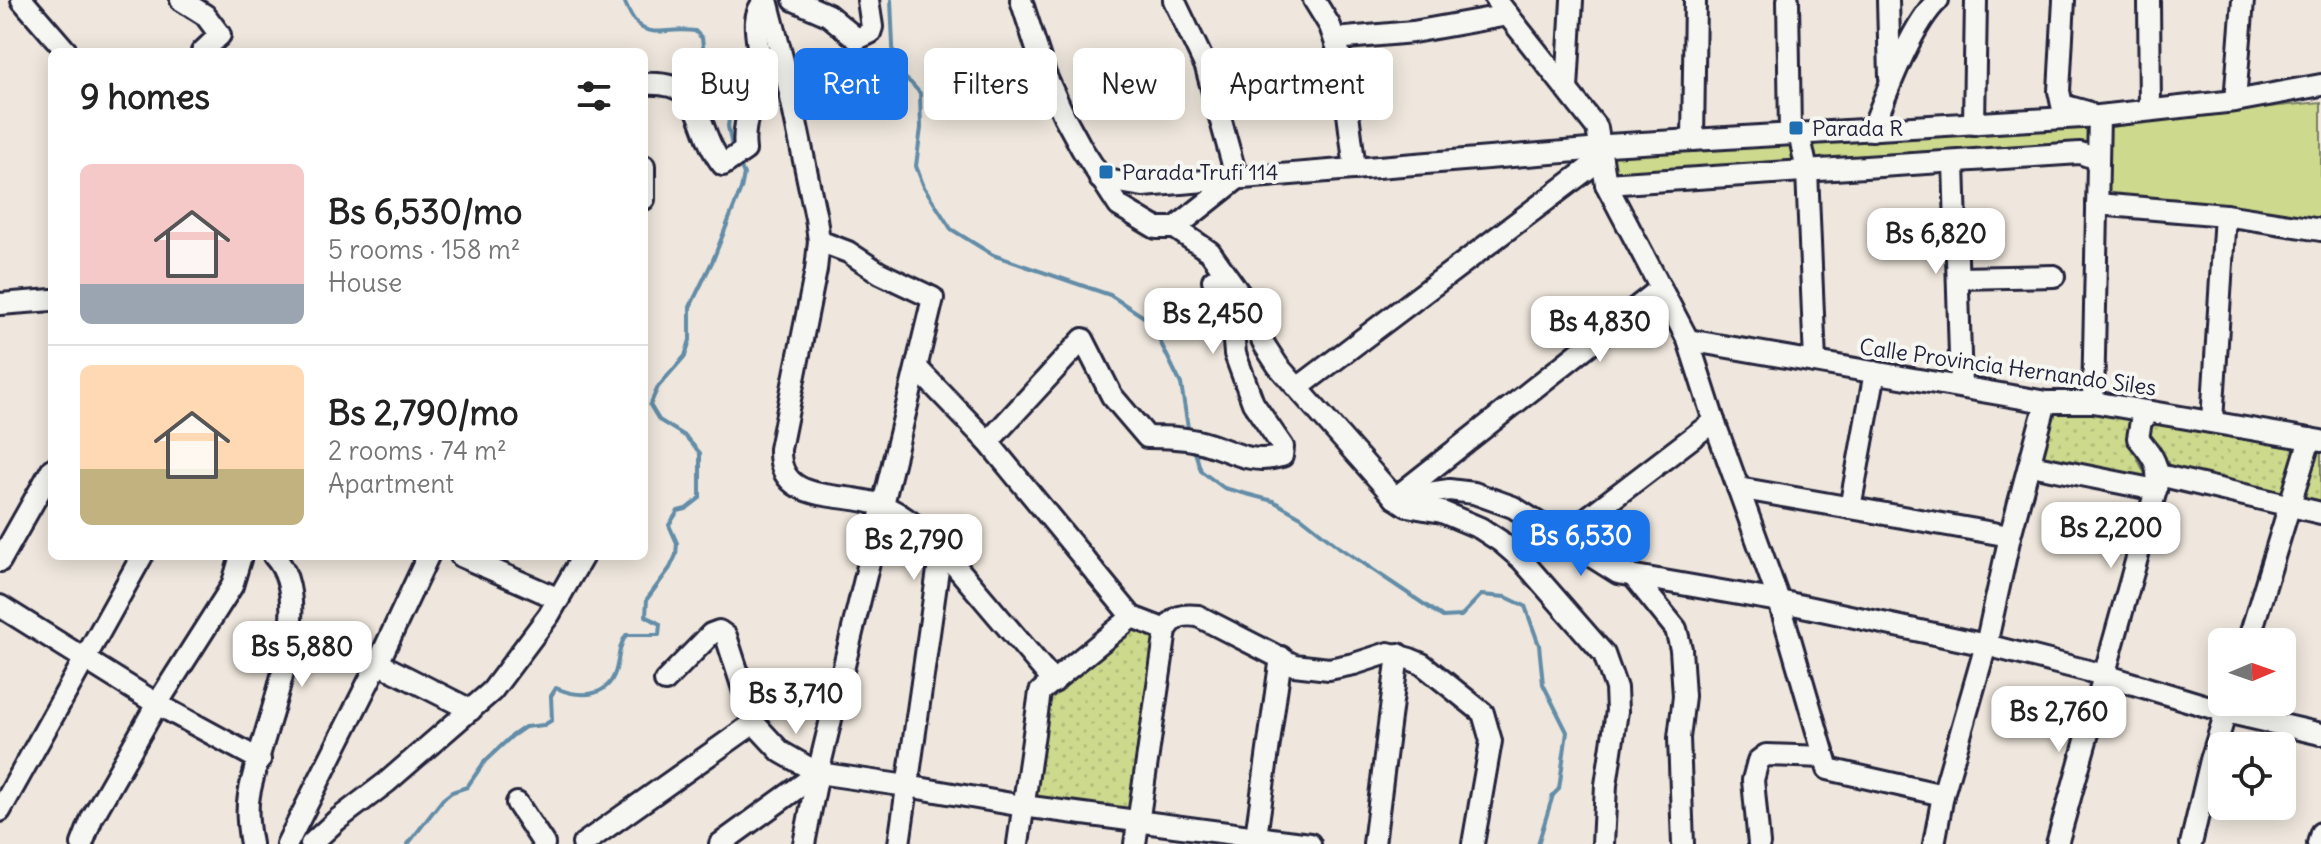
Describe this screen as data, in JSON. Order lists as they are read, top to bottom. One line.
{"streets":{"street":["Calle Provincia Hernando Siles"]},"places":{"transit":["Parada R","Parada Trufi 114"]},"north":"right","page":{"chip":["Buy","Rent","Filters","New","Apartment"],"heading":"9 homes","list":[{"name":"Bs 6,530/mo","note":"5 rooms · 158 m² · House"},{"name":"Bs 2,790/mo","note":"2 rooms · 74 m² · Apartment"}],"price":["Bs 6,820","Bs 2,450","Bs 4,830","Bs 2,200","Bs 6,530","Bs 2,790","Bs 5,880","Bs 3,710","Bs 2,760"]}}
